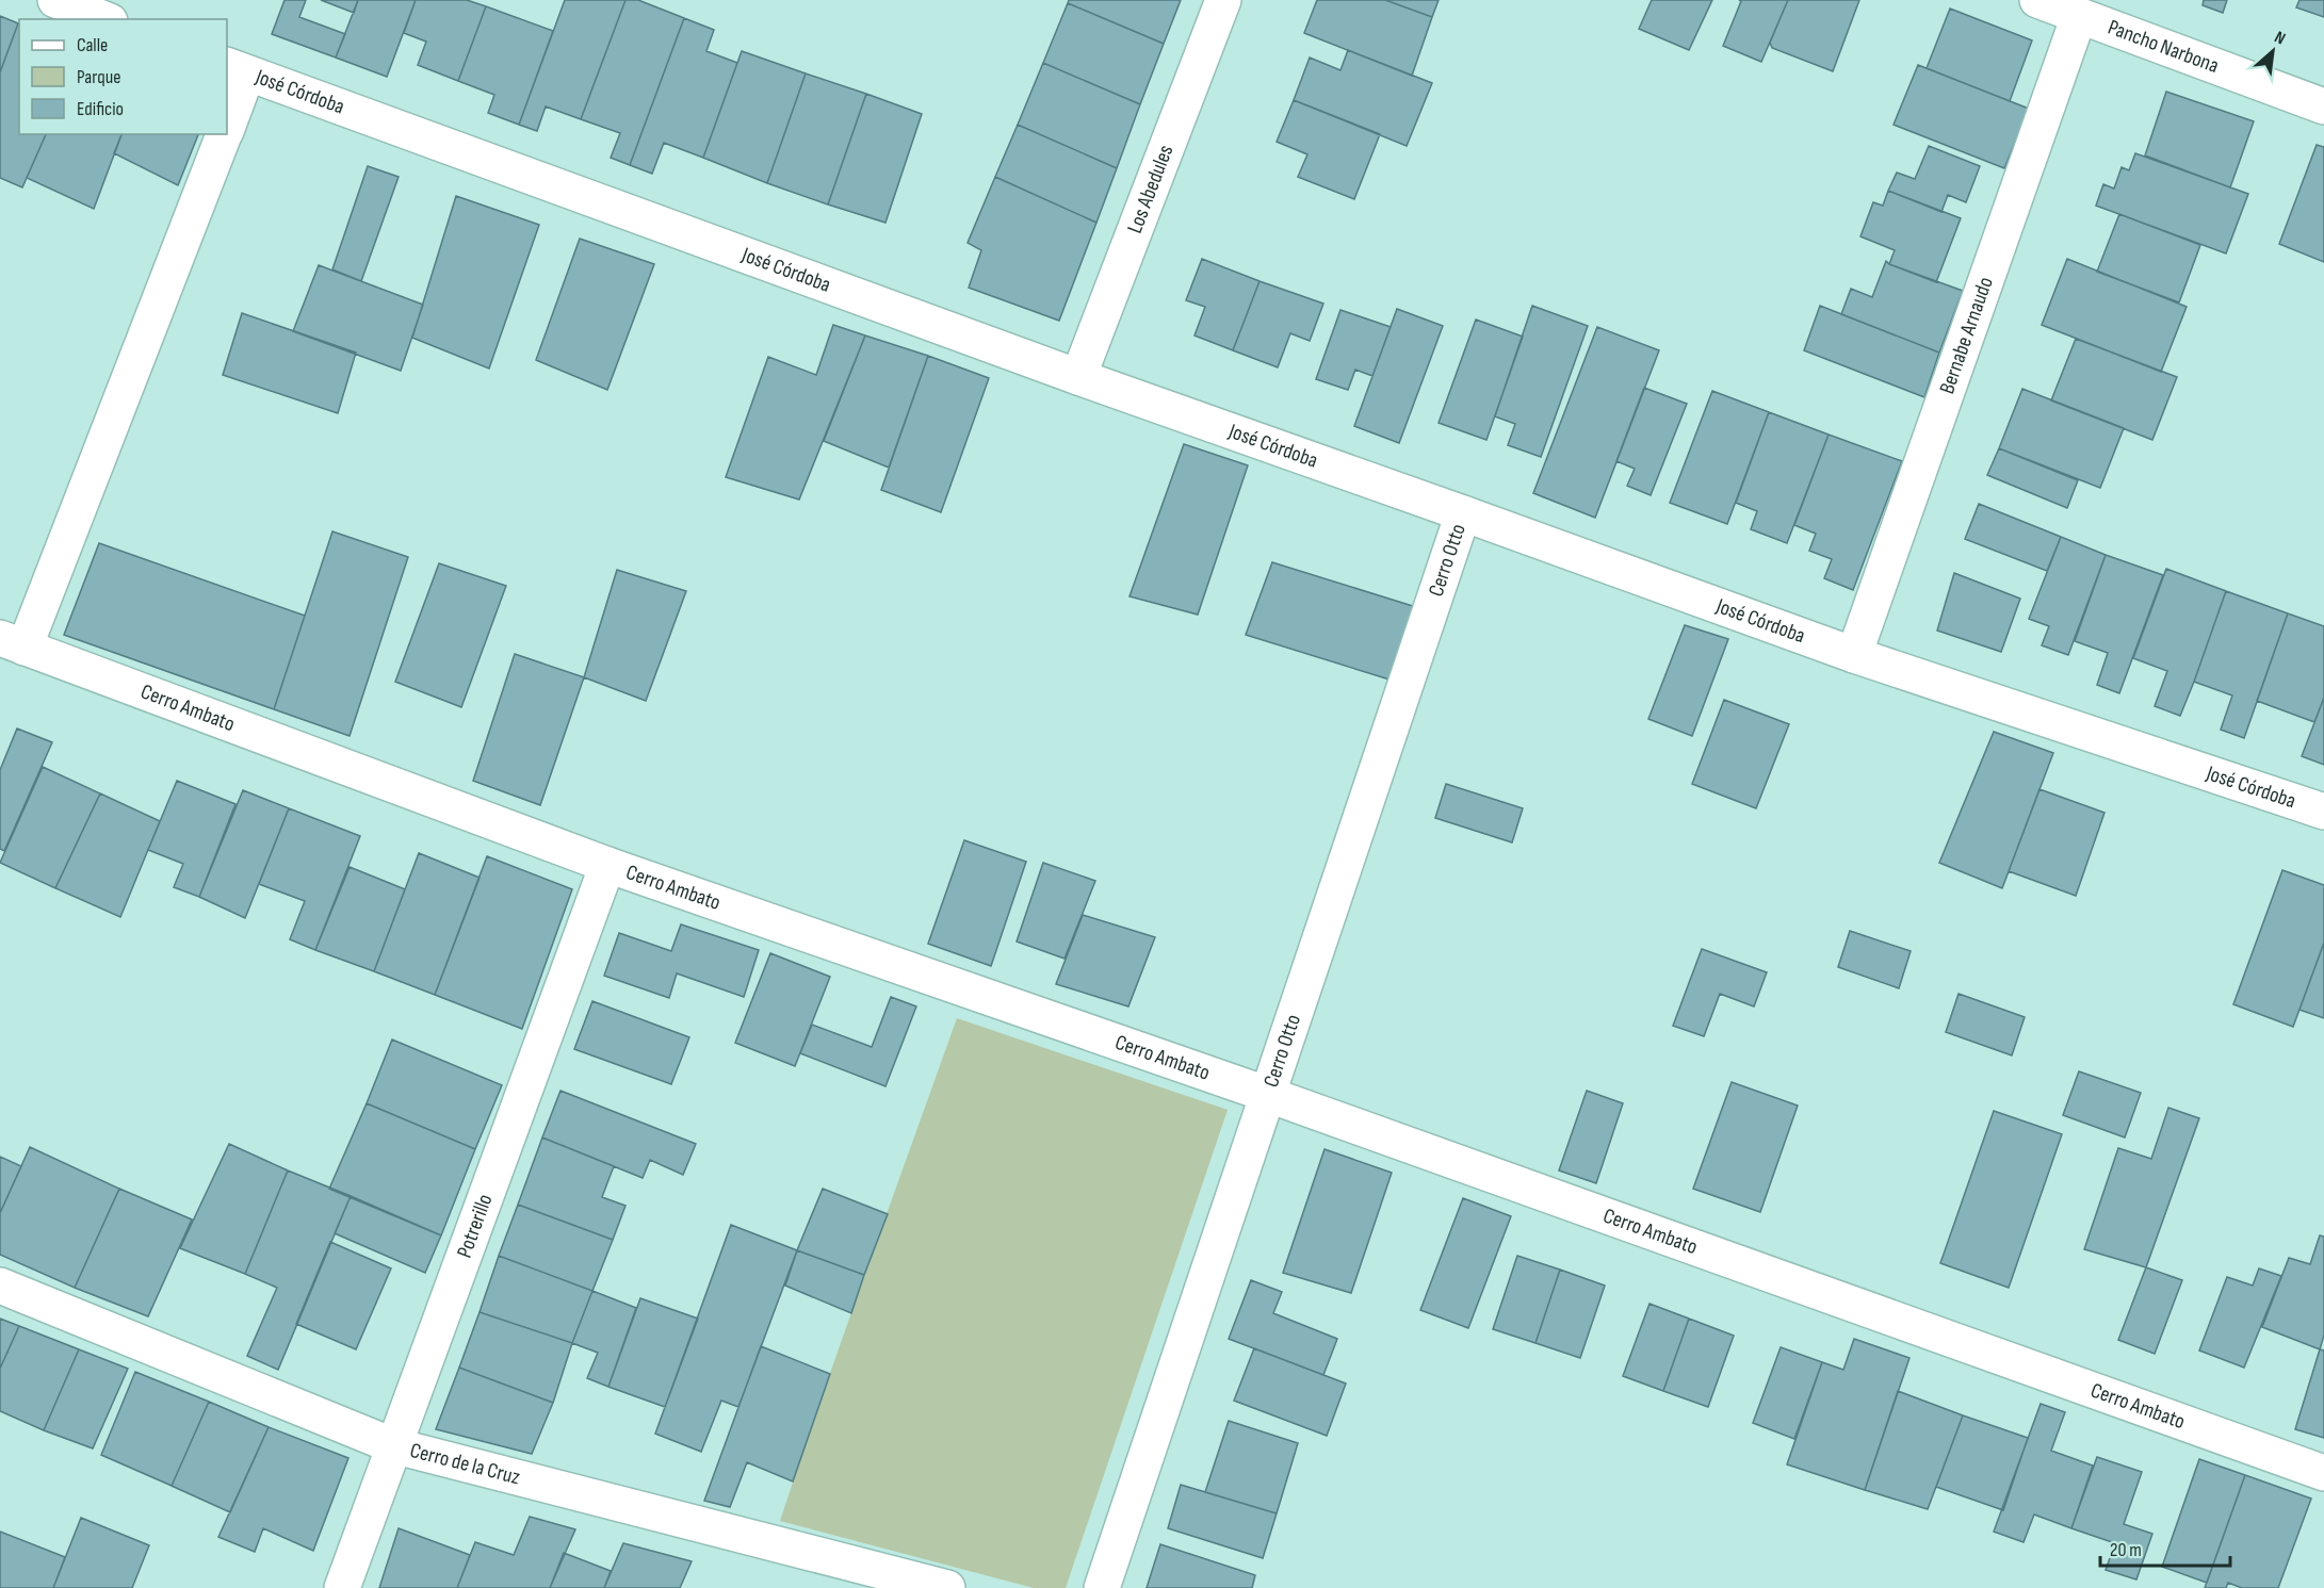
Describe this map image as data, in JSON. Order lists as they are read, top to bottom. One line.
{"streets":{"street":["Pancho Narbona","José Córdoba","Los Abedules","Bernabe Arnaudo","Cerro Otto","Cerro Ambato","Potrerillo","Cerro de la Cruz"]},"crossings":[["Pancho Narbona","Bernabe Arnaudo"],["José Córdoba","Los Abedules"],["José Córdoba","Bernabe Arnaudo"],["José Córdoba","Cerro Otto"],["Cerro Otto","Cerro Ambato"],["Cerro Ambato","Potrerillo"],["Potrerillo","Cerro de la Cruz"]],"legend":["Calle","Parque","Edificio"],"scale_bar":"20 m","north":"top right"}
